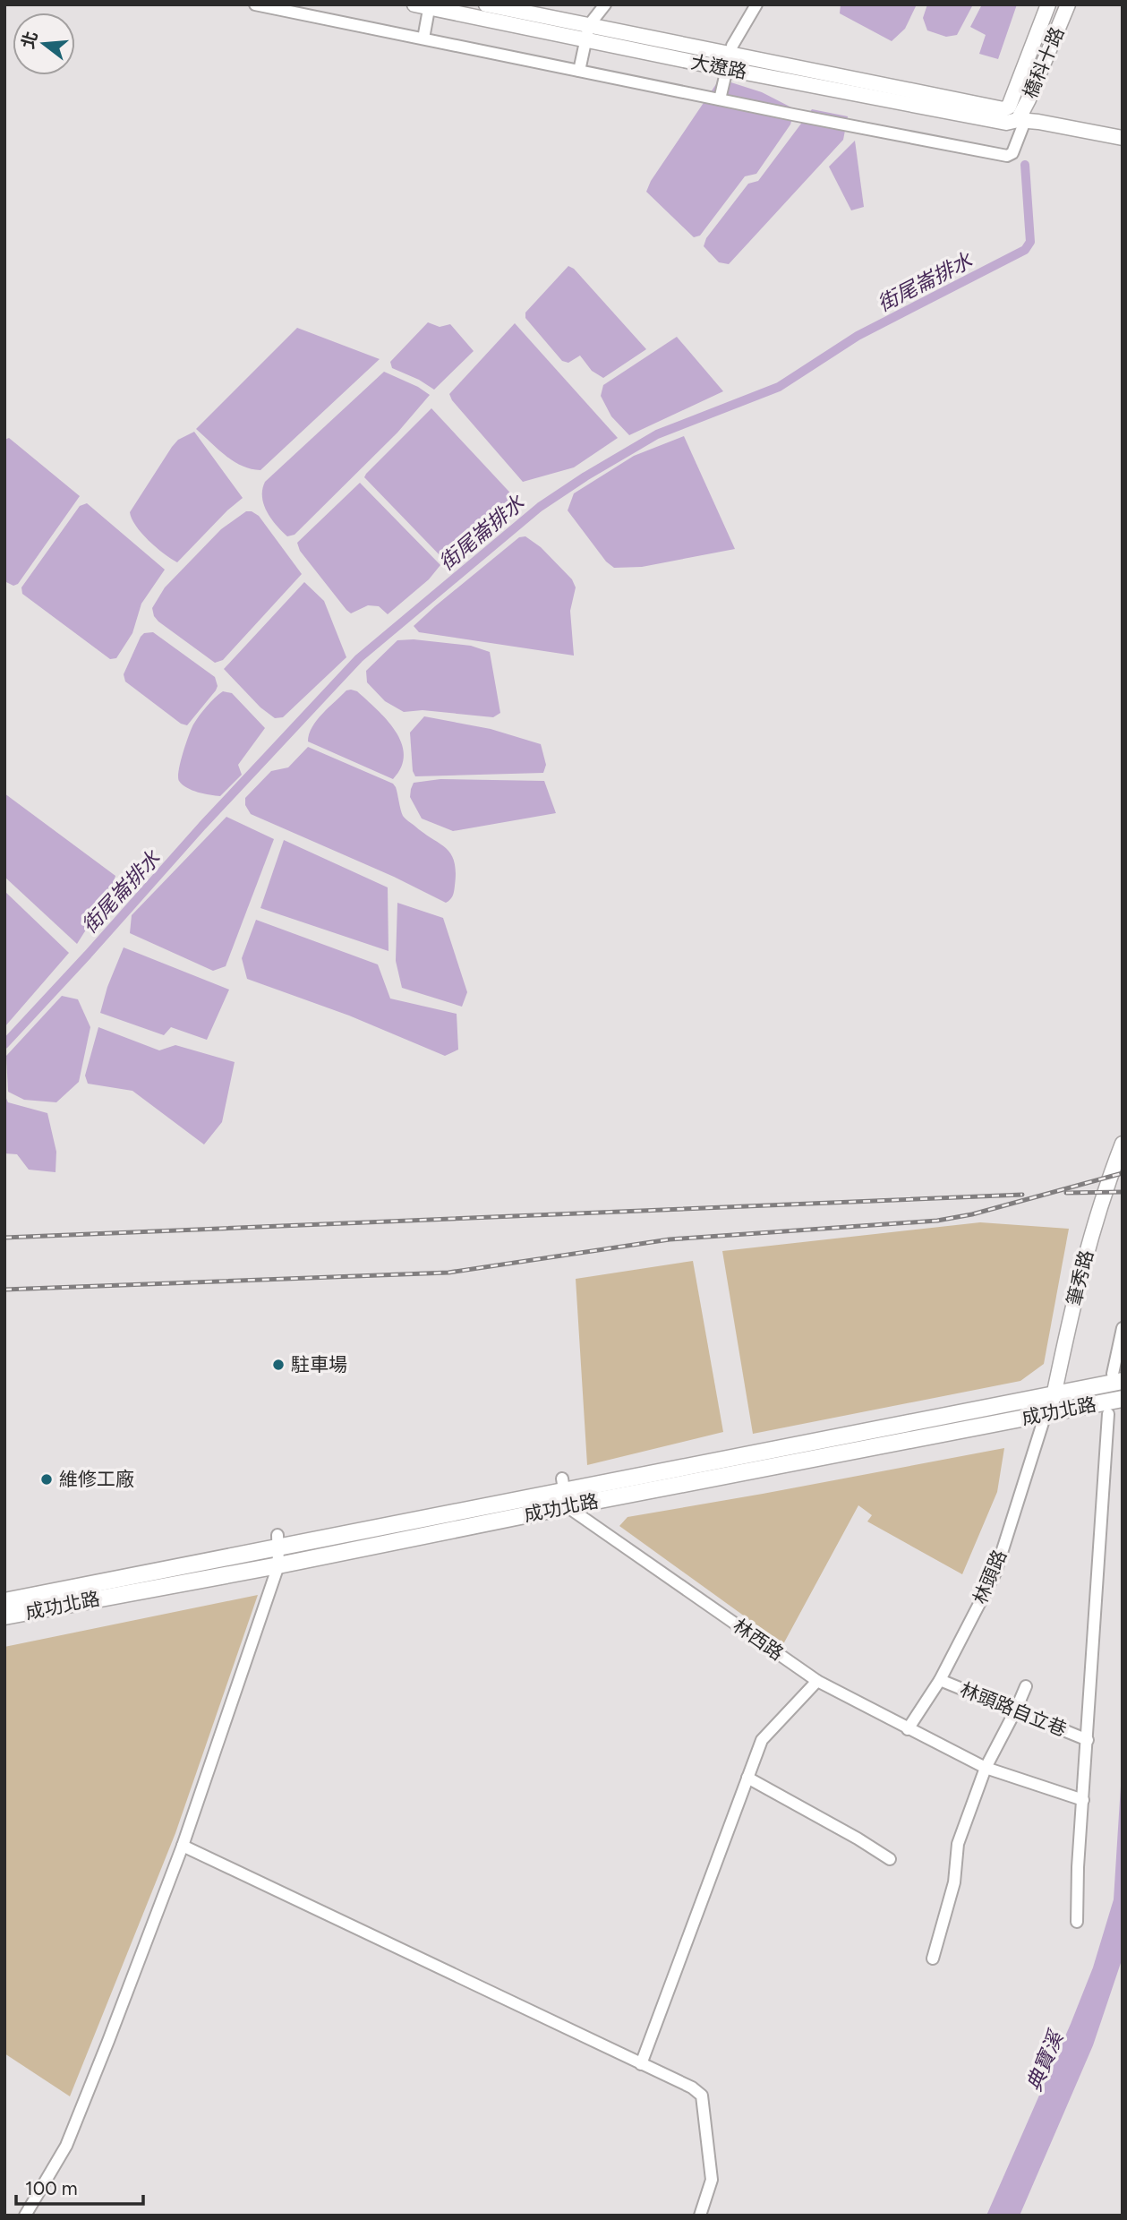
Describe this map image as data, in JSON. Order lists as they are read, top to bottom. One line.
{"streets":{"main road":["成功北路"],"street":["橋科十路","大遼路","筆秀路","林頭路","林西路","林頭路自立巷"]},"crossings":[["橋科十路","大遼路"],["筆秀路","成功北路"],["筆秀路","林頭路"],["成功北路","林頭路"],["成功北路","林西路"],["林頭路","林西路"],["林頭路","林頭路自立巷"]],"water":["街尾崙排水","典寶溪"],"places":["駐車場","維修工廠"],"scale_bar":"100 m","north":"left"}
